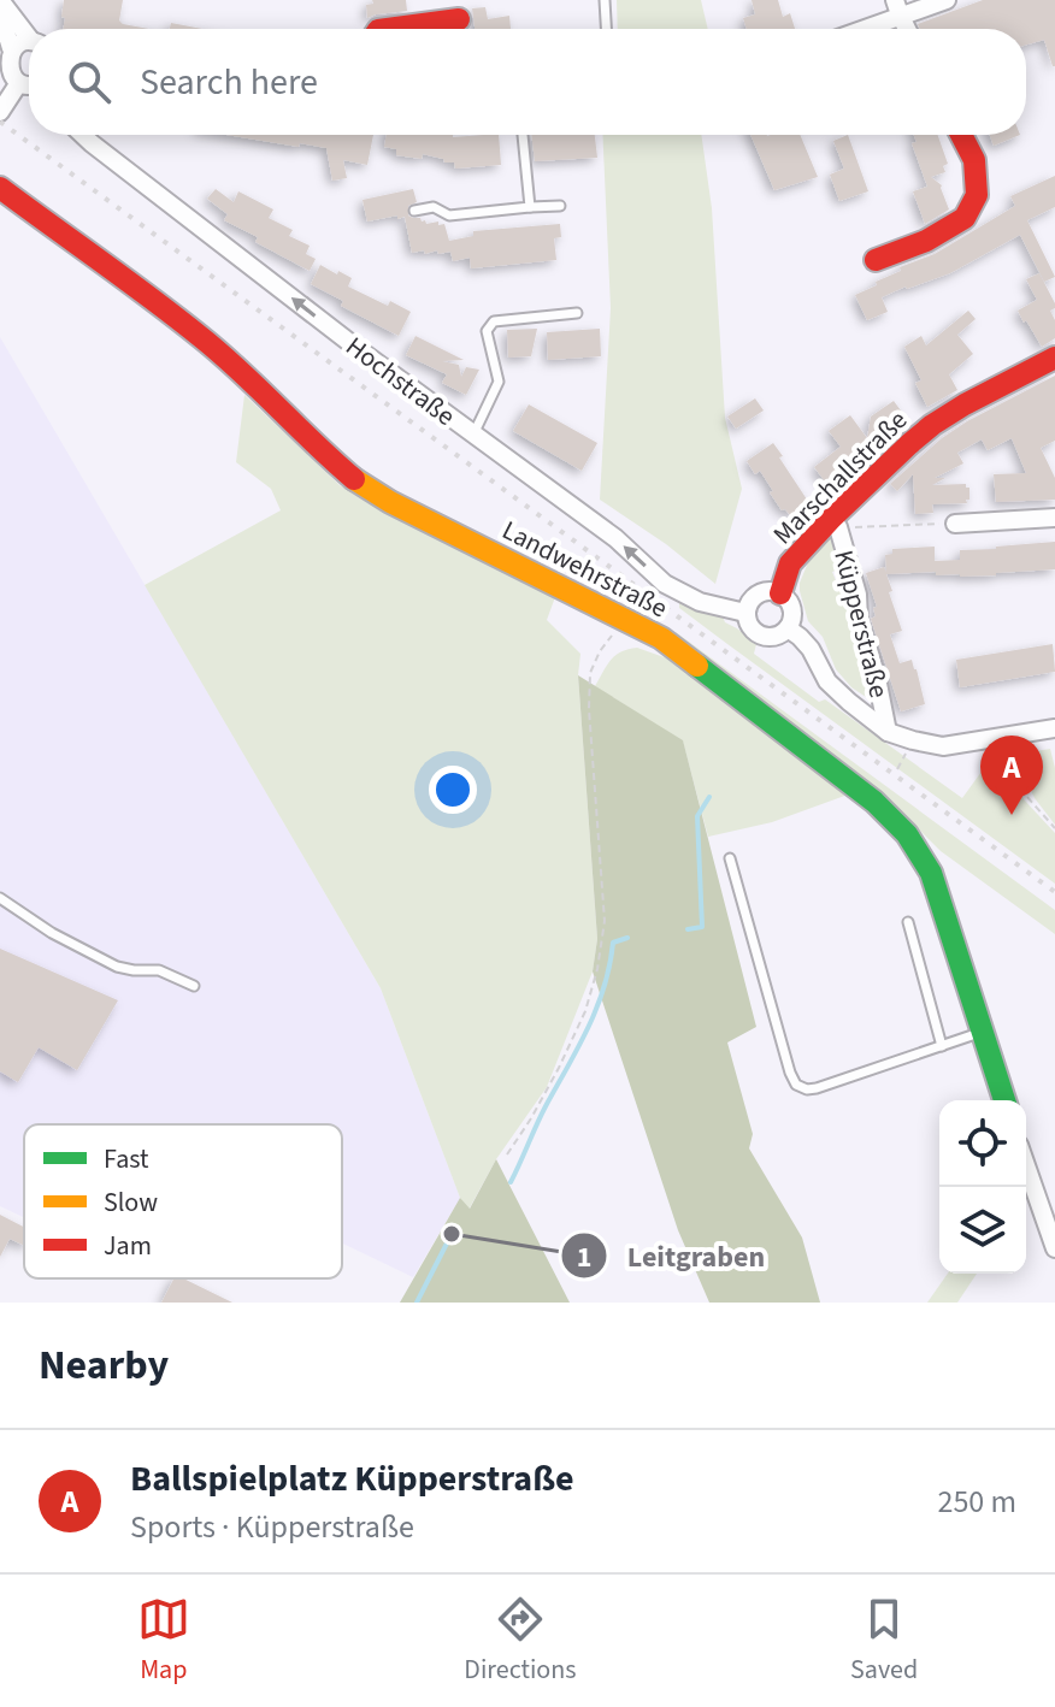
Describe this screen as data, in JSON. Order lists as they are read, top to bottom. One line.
{"streets":{"street":["Hochstraße","Marschallstraße","Landwehrstraße","Küpperstraße"]},"crossings":[["Hochstraße","Marschallstraße"],["Hochstraße","Küpperstraße"],["Marschallstraße","Küpperstraße"]],"one_way":["Hochstraße"],"places":["Leitgraben"],"legend":["Fast","Slow","Jam"],"page":{"search":"Search here","pins":"A","heading":"Nearby","list":[{"mark":"A","name":"Ballspielplatz Küpperstraße","note":"Sports · Küpperstraße","value":"250 m"}],"nav":["Map","Directions","Saved"]}}
